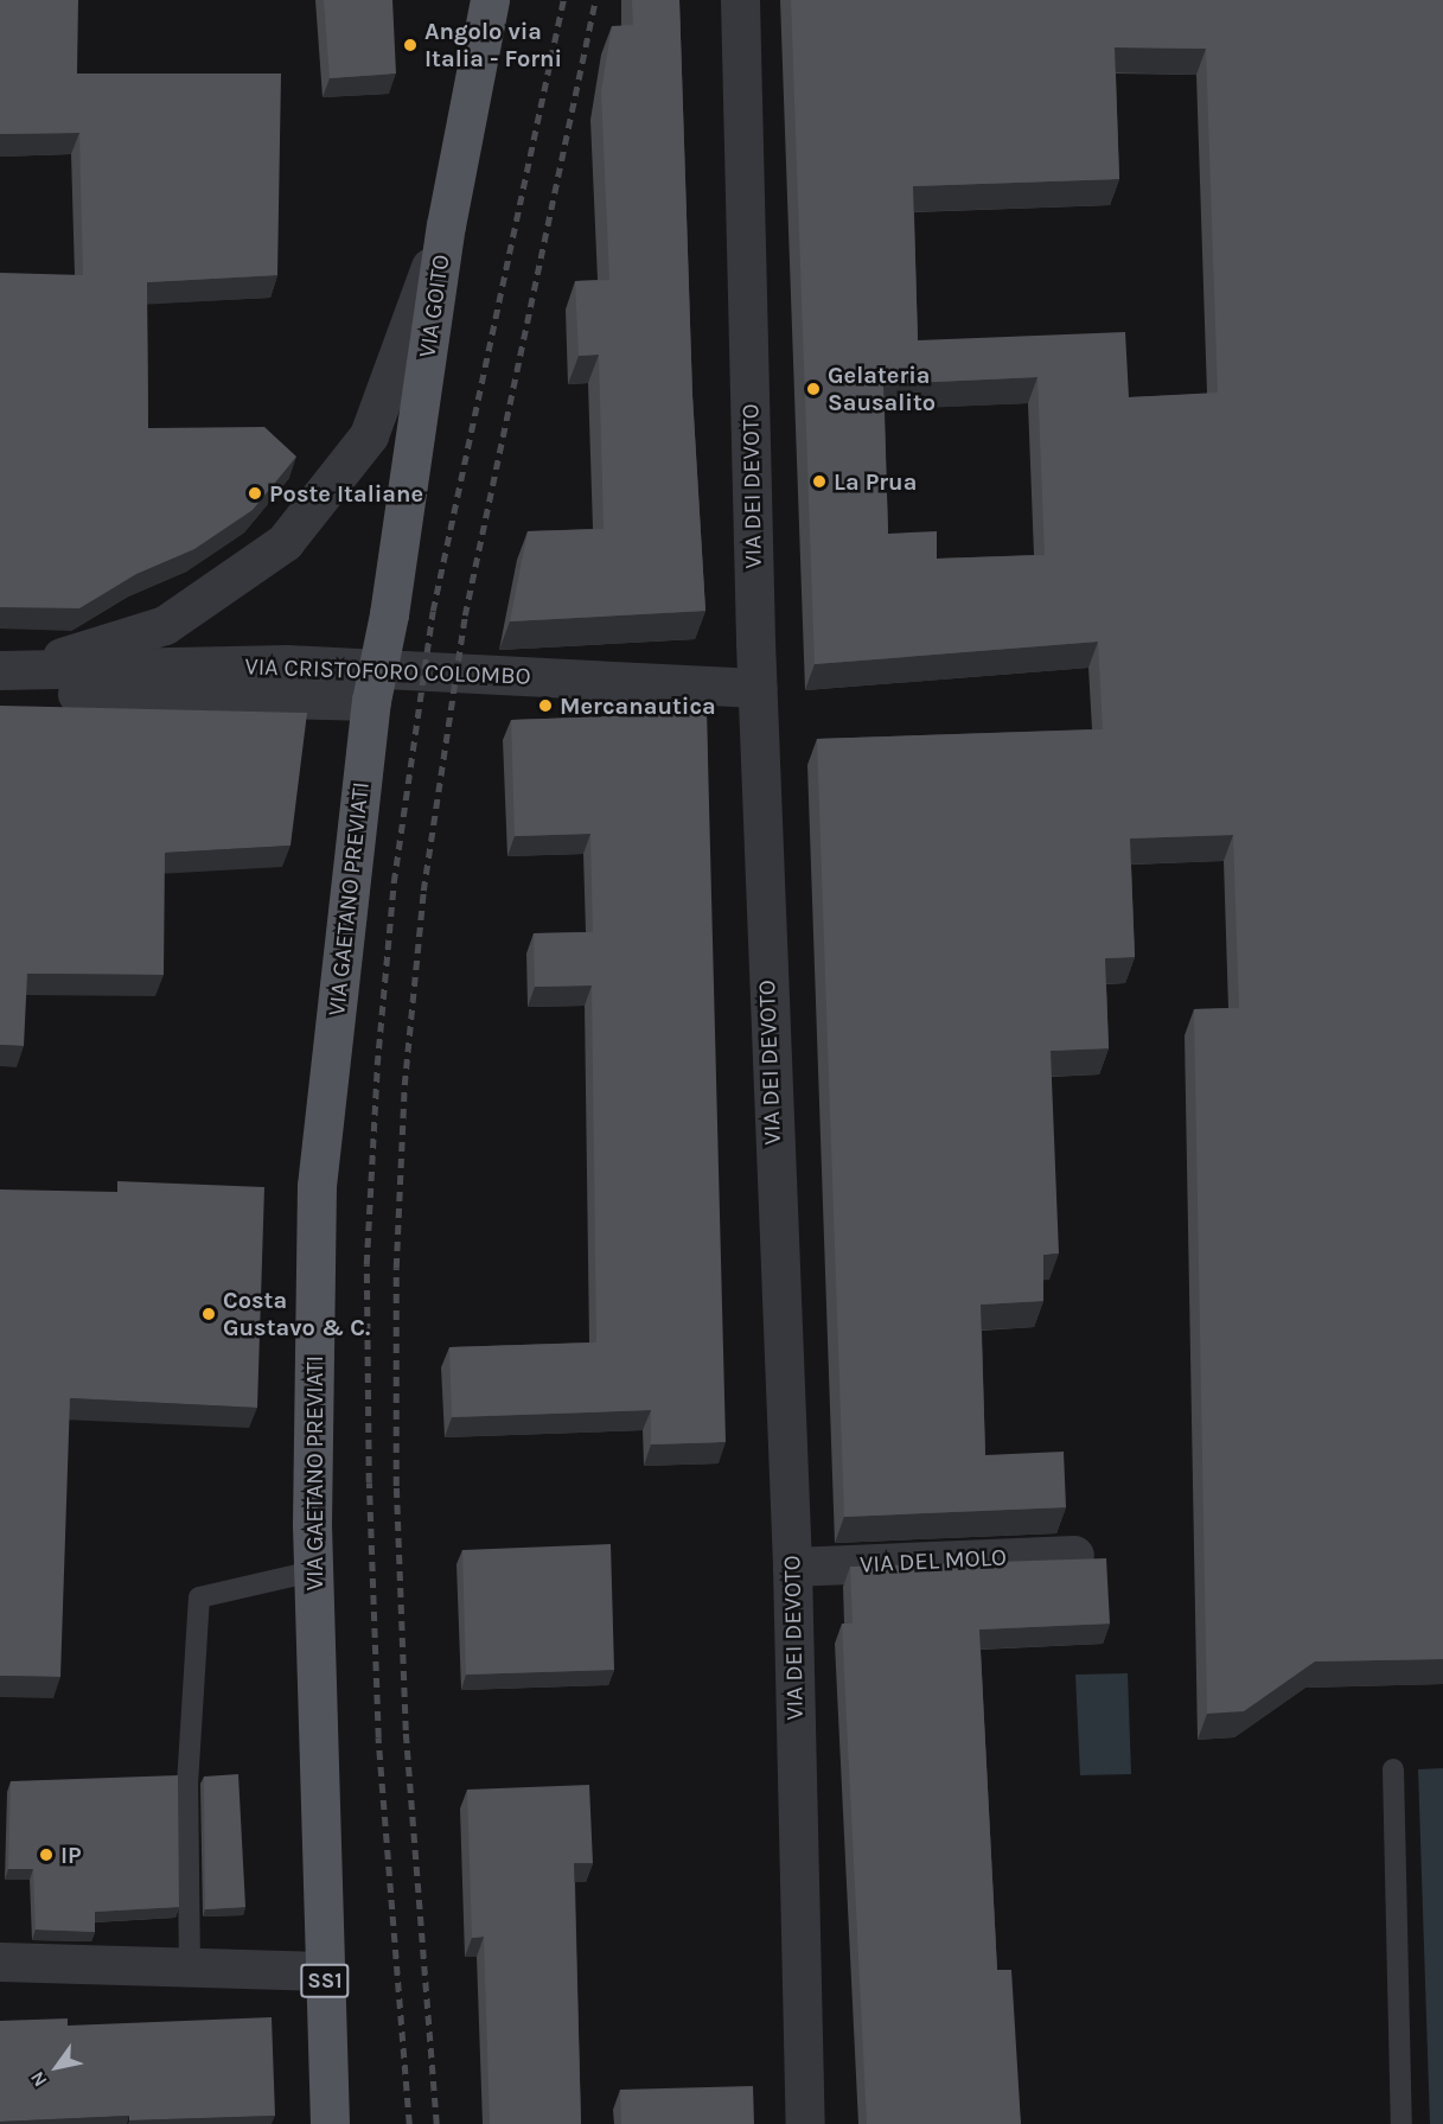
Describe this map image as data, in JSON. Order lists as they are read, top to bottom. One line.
{"streets":{"main road":["VIA GOITO","VIA GAETANO PREVIATI","SS1"],"street":["VIA DEI DEVOTO","VIA CRISTOFORO COLOMBO","VIA DEL MOLO"]},"crossings":[["VIA GOITO","VIA GAETANO PREVIATI"],["VIA DEI DEVOTO","VIA CRISTOFORO COLOMBO"],["VIA DEI DEVOTO","VIA DEL MOLO"],["VIA CRISTOFORO COLOMBO","VIA GAETANO PREVIATI"]],"places":["Angolo via Italia - Forni","Gelateria Sausalito","La Prua","Poste Italiane","Mercanautica","Costa Gustavo & C.","IP"],"north":"bottom left"}
